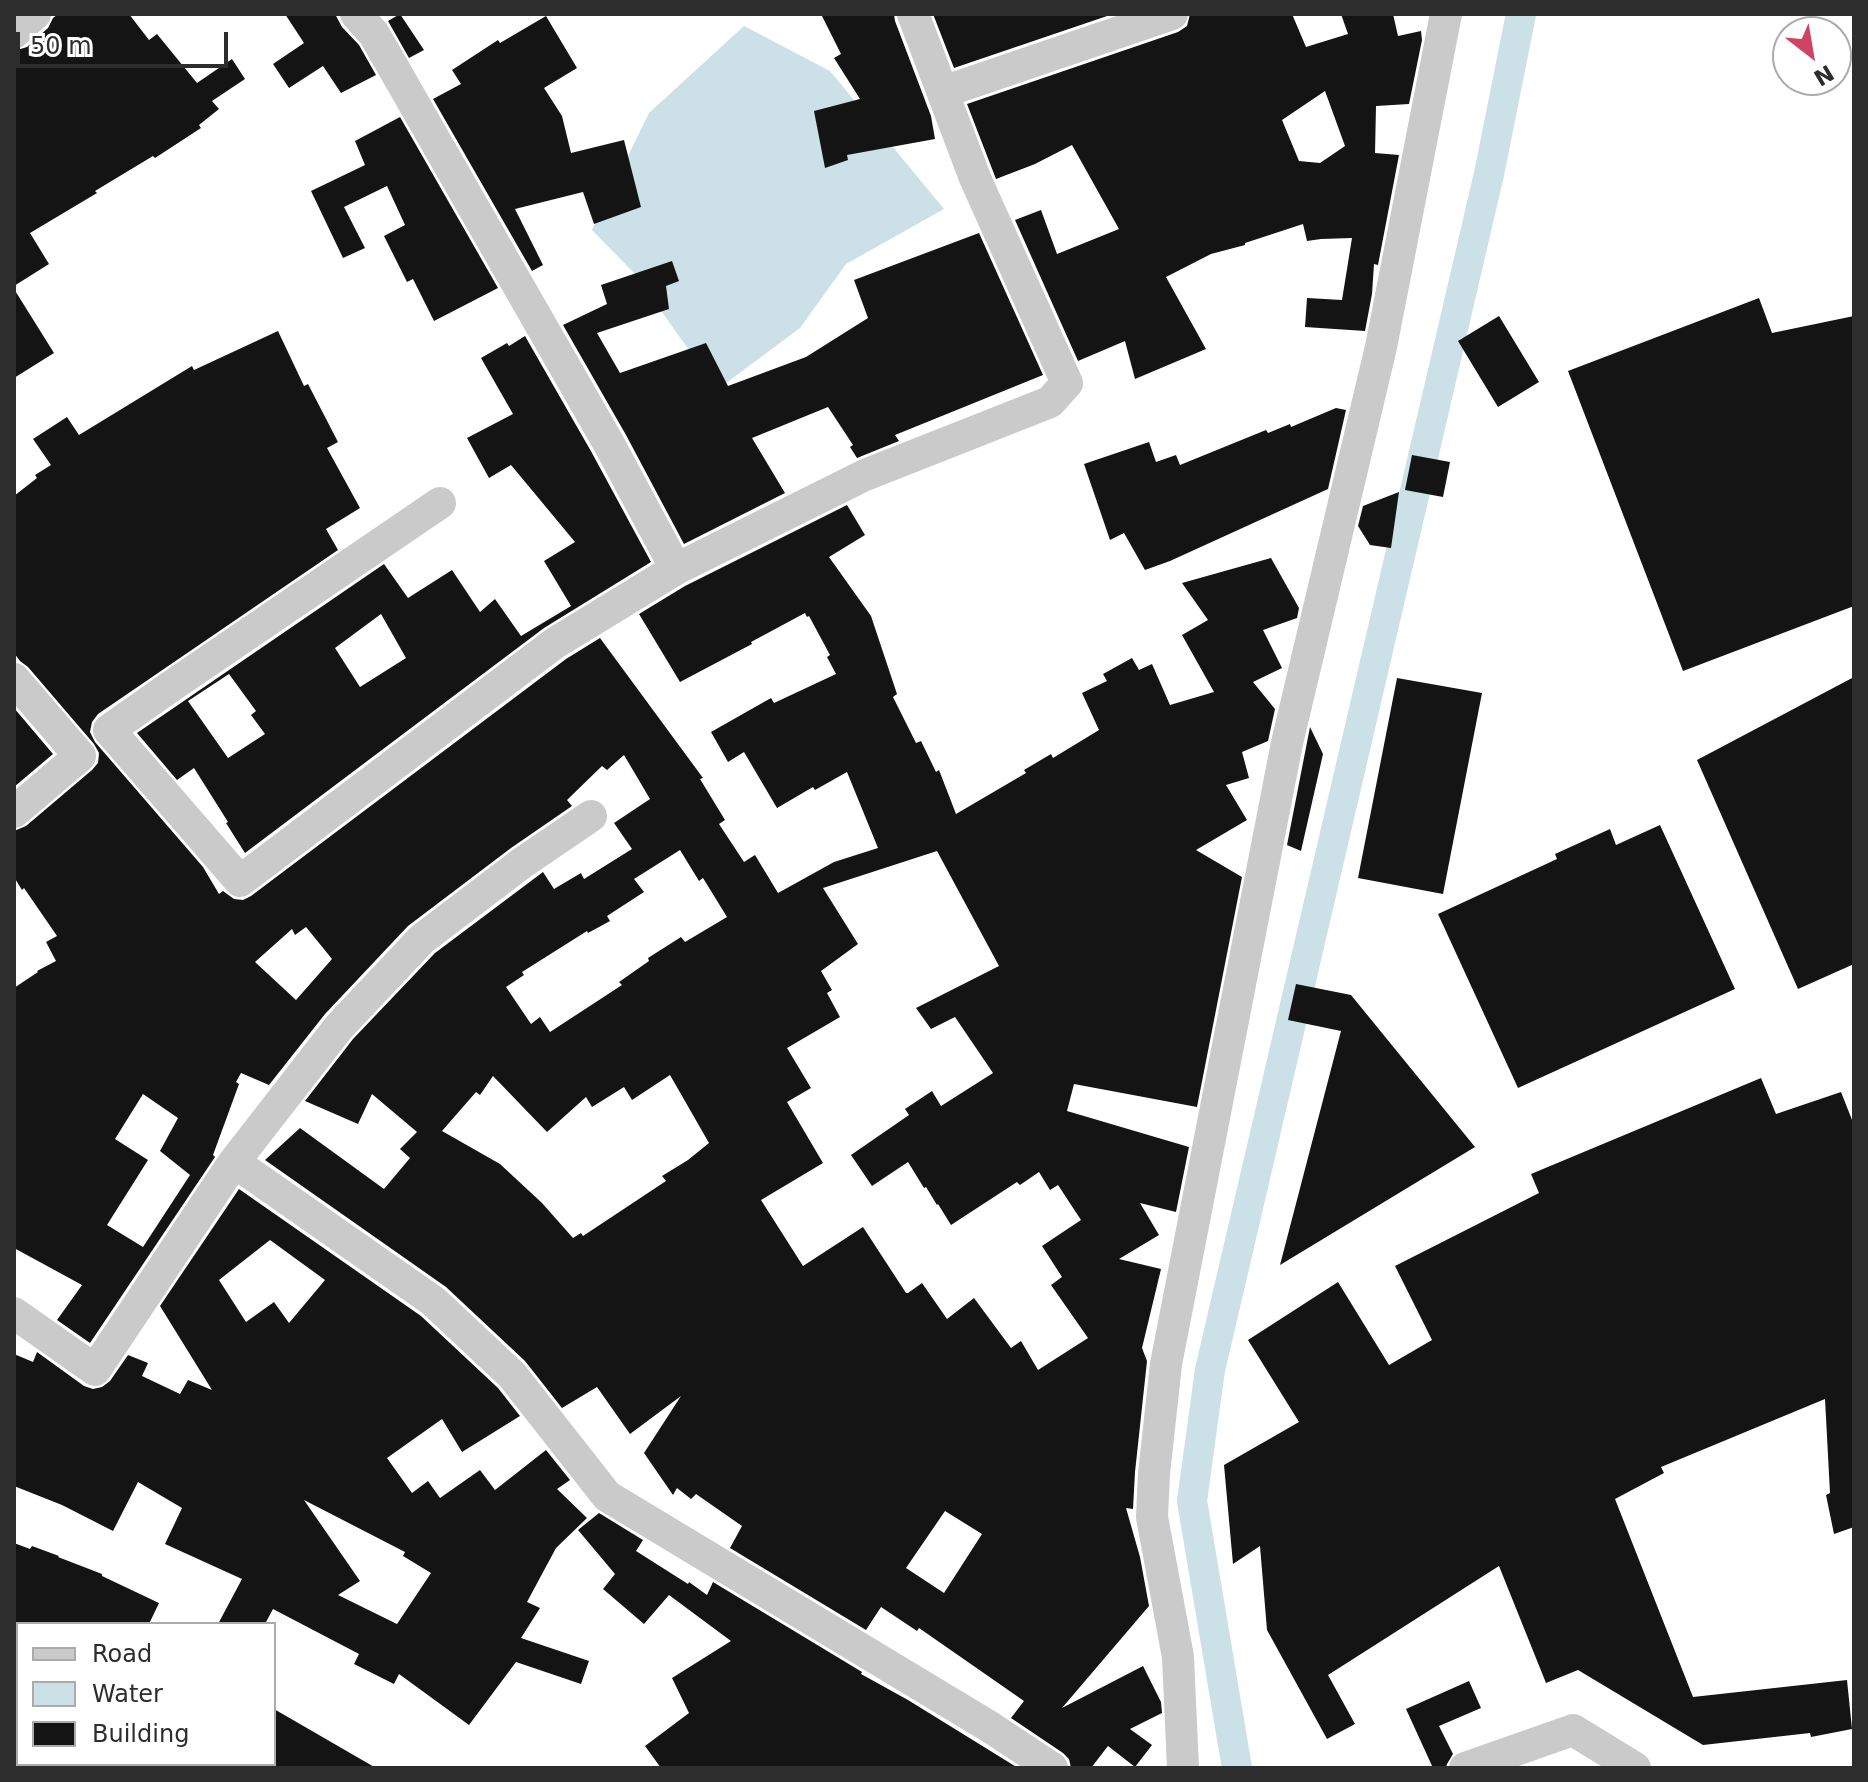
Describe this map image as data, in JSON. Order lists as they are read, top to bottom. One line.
{"legend":["Road","Water","Building"],"scale_bar":"50 m","north":"bottom right"}
